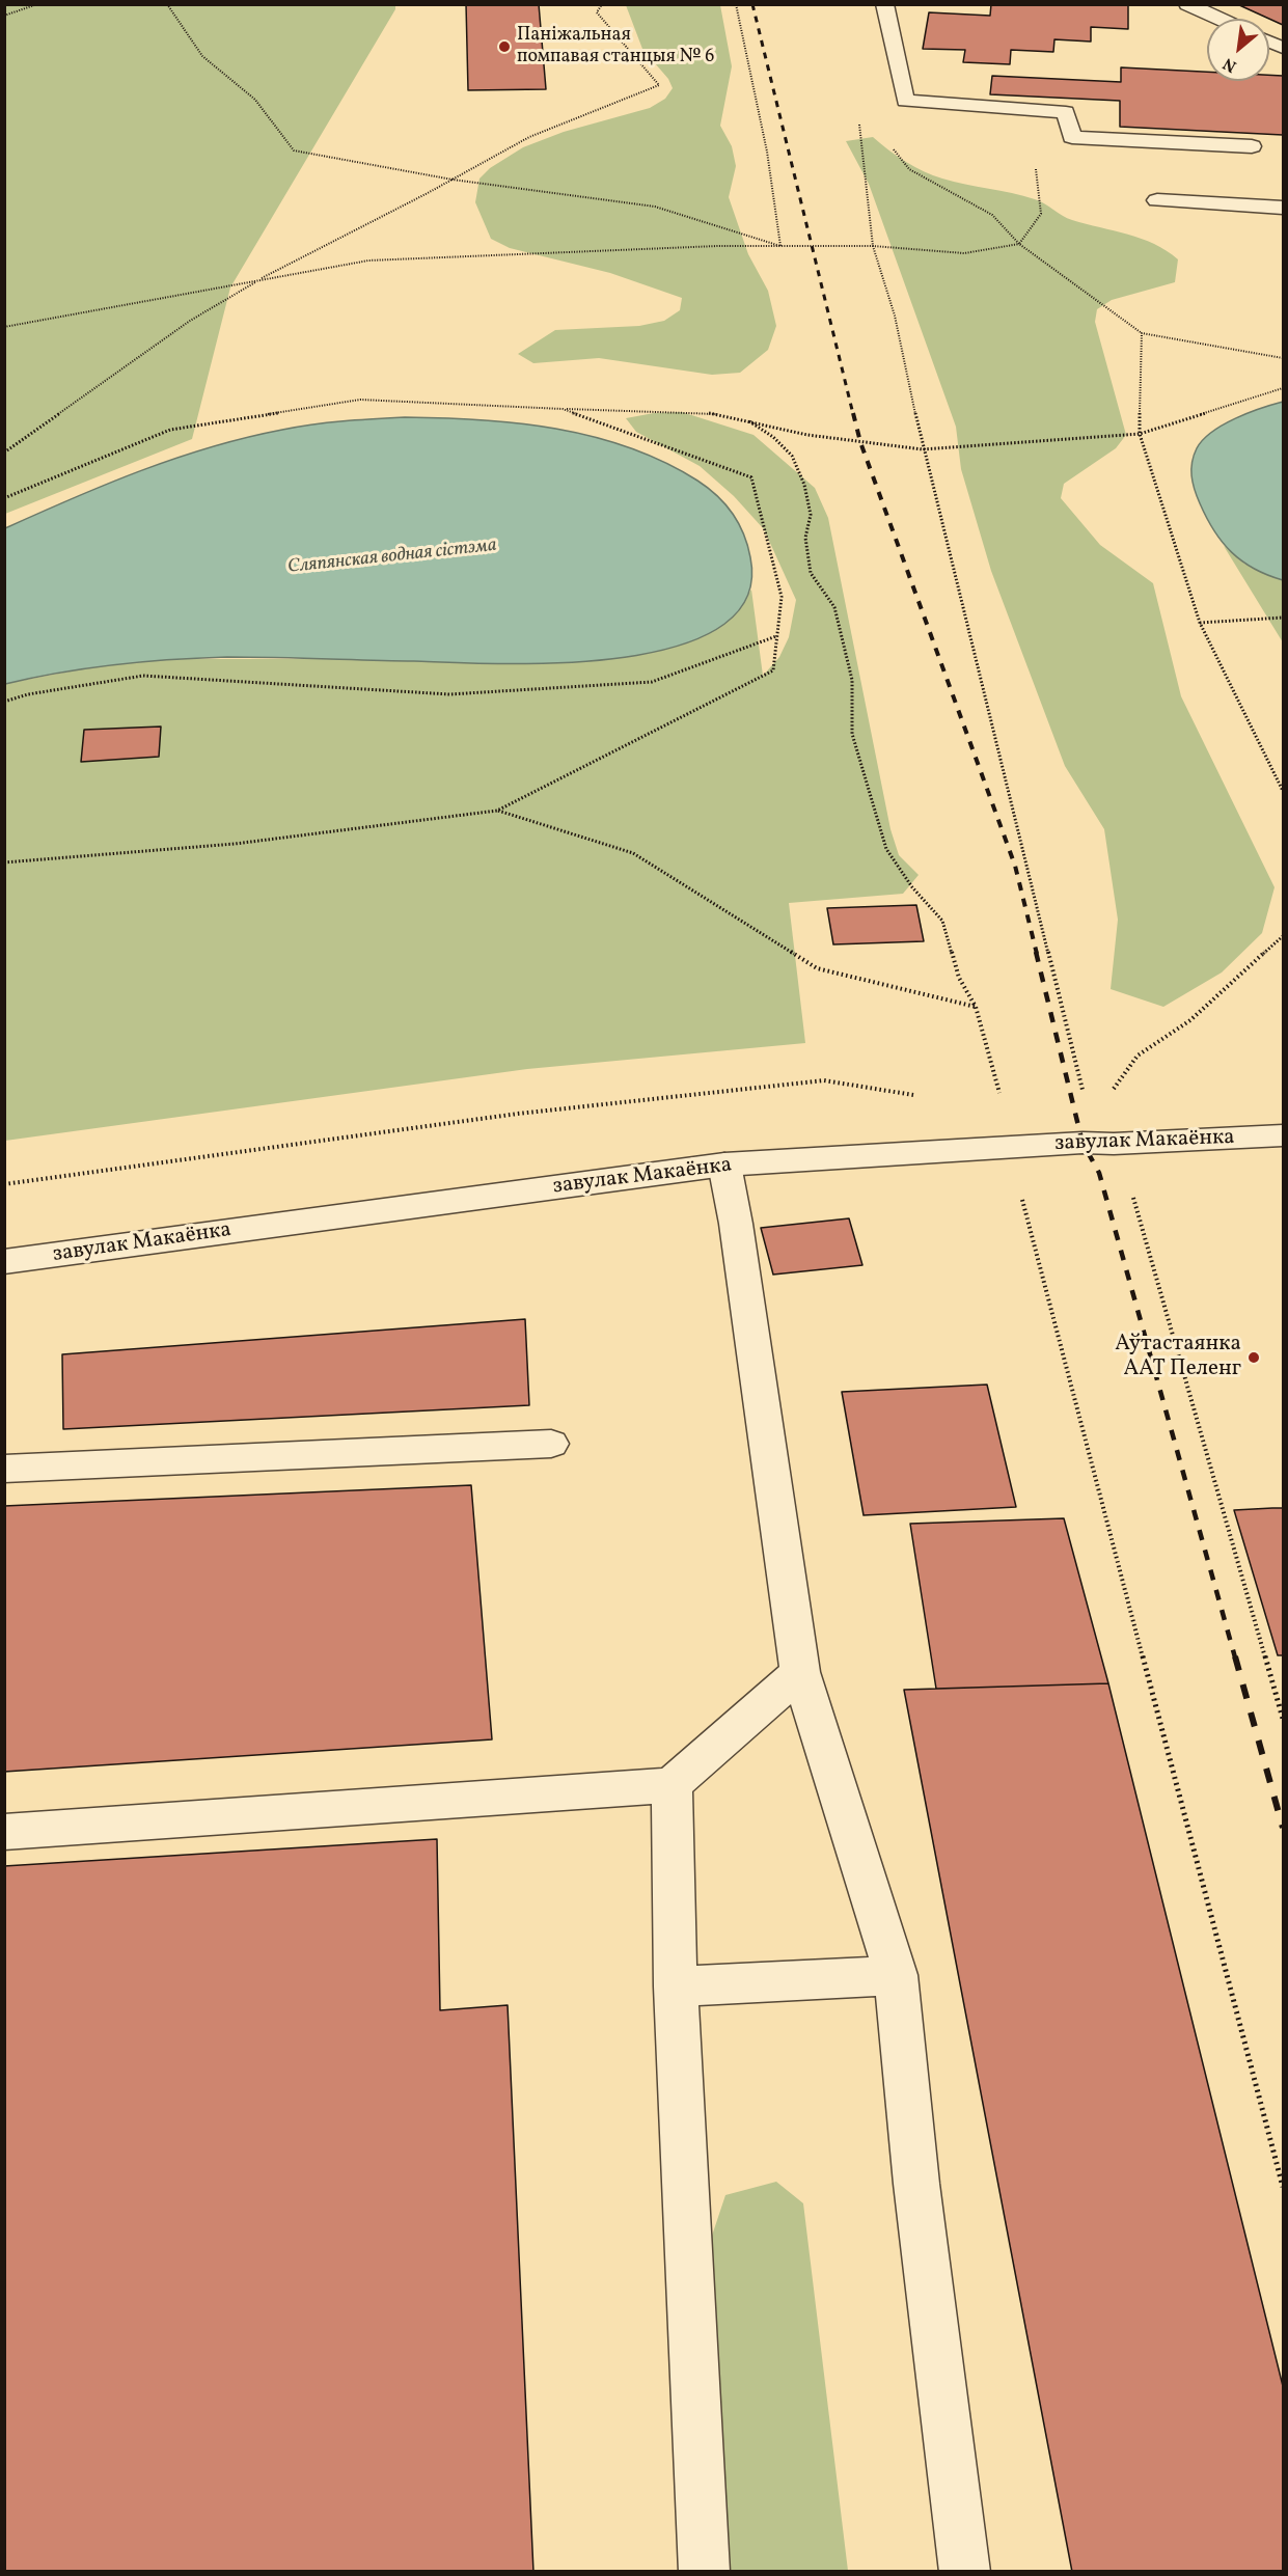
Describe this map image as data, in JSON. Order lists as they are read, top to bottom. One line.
{"streets":{"street":["завулак Макаёнка"]},"water":["Сляпянская водная сістэма"],"places":["Паніжальная помпавая станцыя № 6","Аўтастаянка ААТ Пеленг"],"north":"bottom left"}
